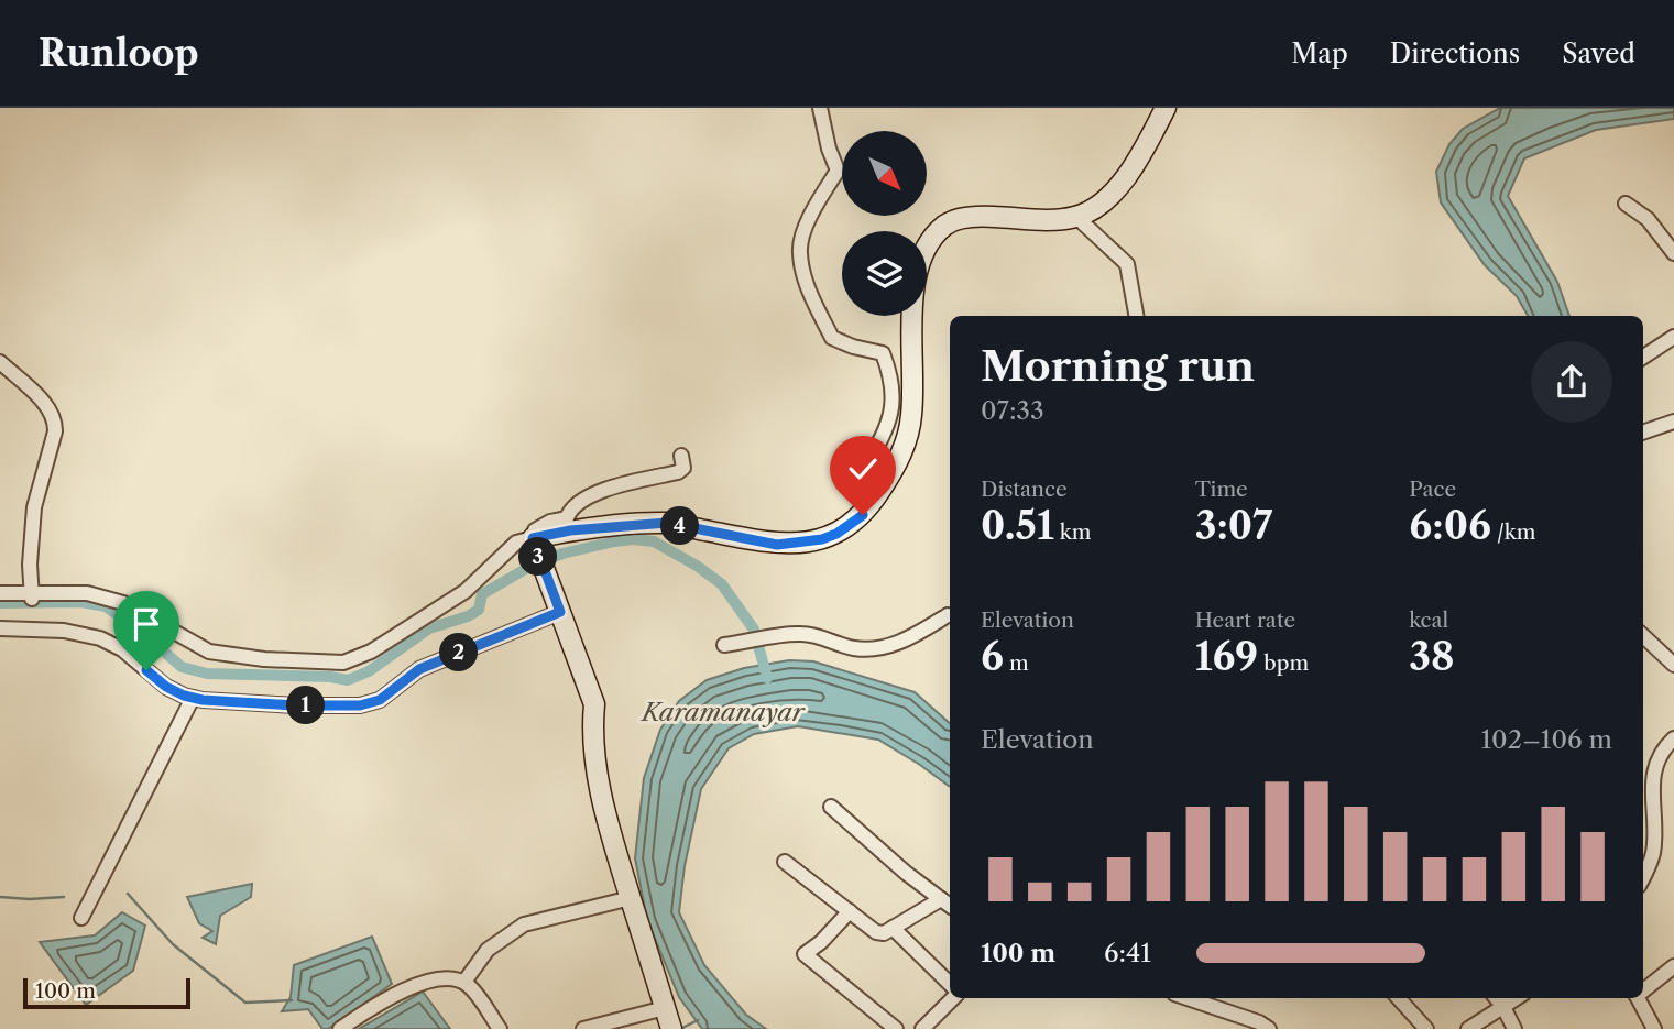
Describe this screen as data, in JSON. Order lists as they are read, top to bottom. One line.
{"water":["Karamanayar"],"scale_bar":"100 m","north":"bottom right","page":{"header":"Runloop","nav":["Map","Directions","Saved"],"heading":["Morning run","07:33"],"stats":[["Distance","0.51 km"],["Time","3:07"],["Pace","6:06 /km"],["Elevation","6 m"],["Heart rate","169 bpm"],["kcal","38"]],"pins":["4","3","2","1"],"chart":["Elevation","102–106 m"],"list":[{"name":"100 m","note":"6:41"}],"scale":"100 m"}}
